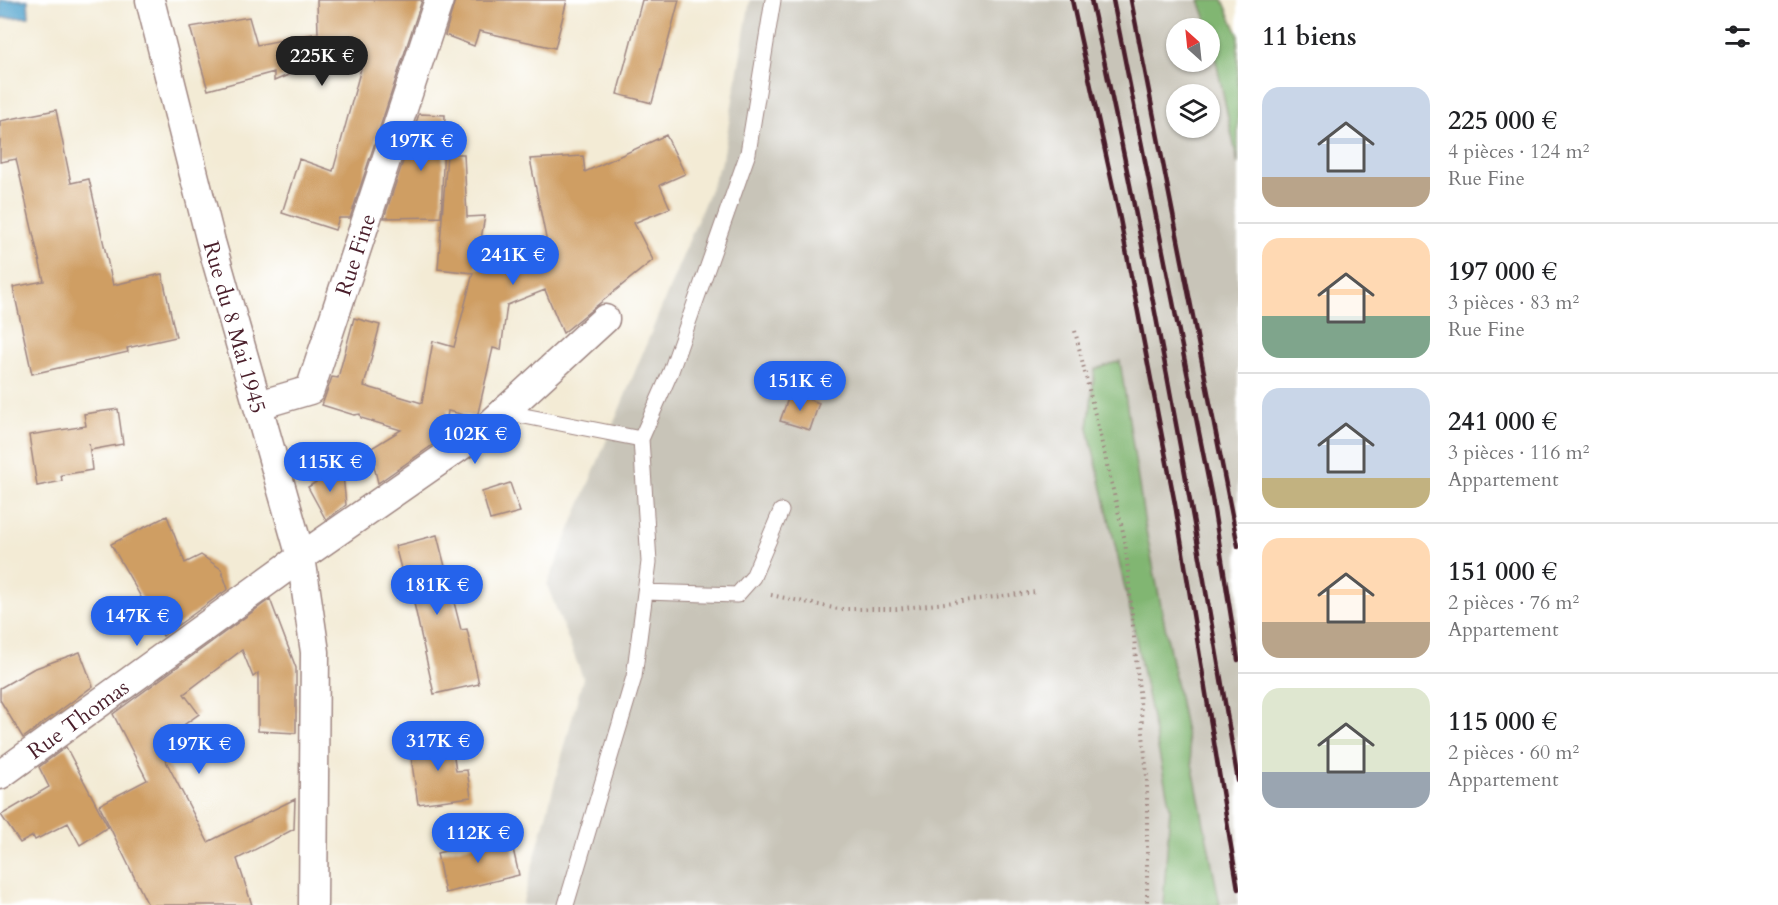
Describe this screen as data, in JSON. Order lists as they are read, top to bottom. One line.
{"streets":{"street":["Rue Fine","Rue du 8 Mai 1945","Rue Thomas"]},"crossings":[["Rue Fine","Rue du 8 Mai 1945"],["Rue du 8 Mai 1945","Rue Thomas"]],"north":"top left","page":{"heading":"11 biens","price":["225K €","197K €","241K €","151K €","102K €","115K €","181K €","147K €","317K €","197K €","112K €"],"list":[{"name":"225 000 €","note":"4 pièces · 124 m² · Rue Fine"},{"name":"197 000 €","note":"3 pièces · 83 m² · Rue Fine"},{"name":"241 000 €","note":"3 pièces · 116 m² · Appartement"},{"name":"151 000 €","note":"2 pièces · 76 m² · Appartement"},{"name":"115 000 €","note":"2 pièces · 60 m² · Appartement"}]}}
